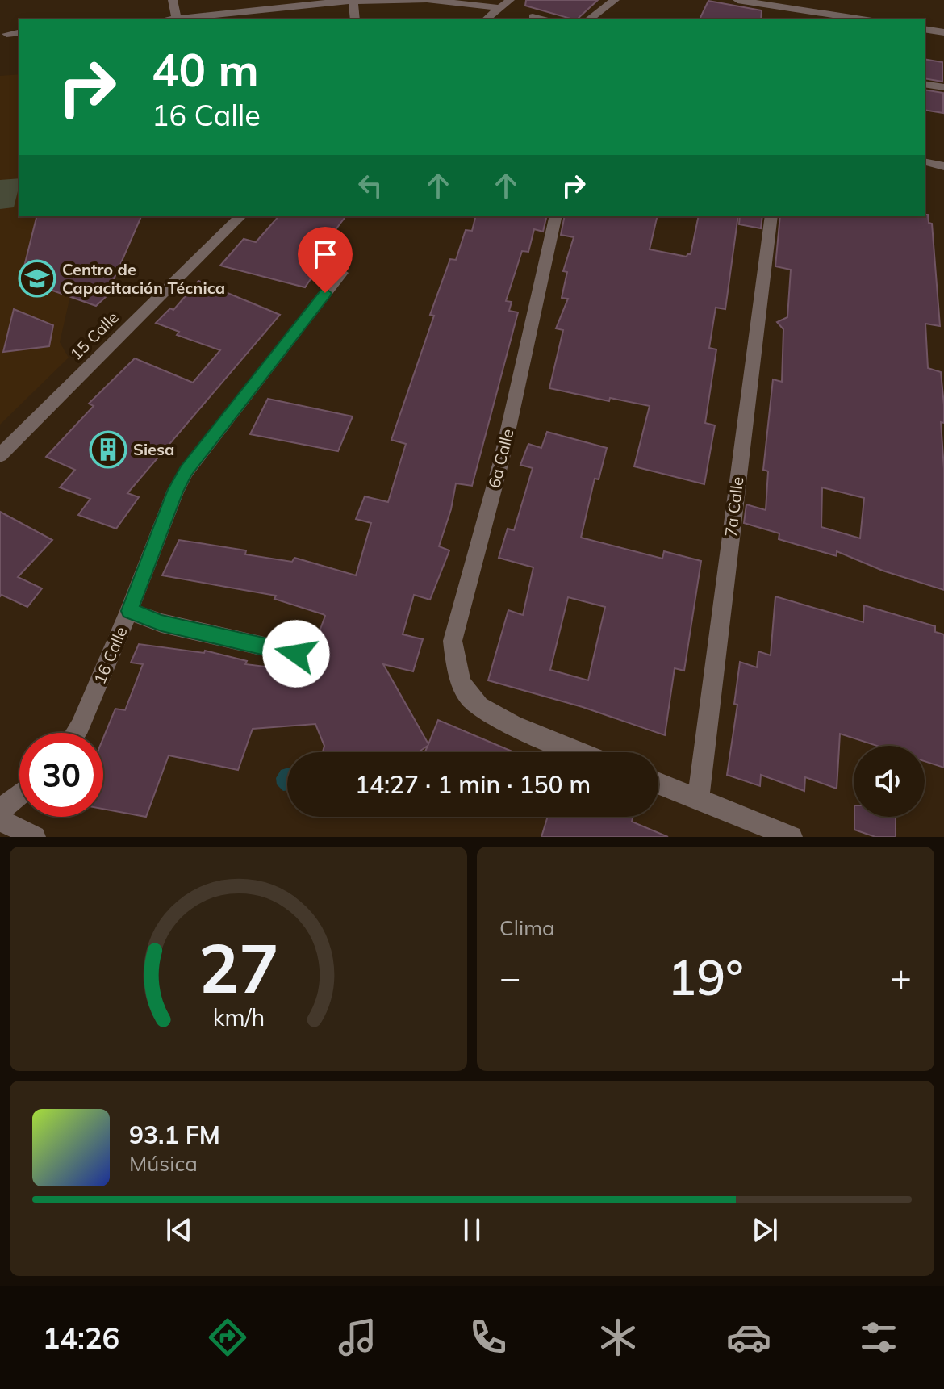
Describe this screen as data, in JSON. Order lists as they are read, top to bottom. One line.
{"streets":{"street":["15 Calle","6a Calle","7a Calle","16 Calle"]},"places":{"school or university":["Centro de Capacitación Técnica"],"building":["Siesa"]},"page":{"turn":["40 m","16 Calle"],"limit":"30","trip":"14:27 · 1 min · 150 m","tile":"Clima","heat":["−","19°","+"],"song":["93.1 FM","Música"],"tabs":"14:26","gauge":["27","km/h"]}}
